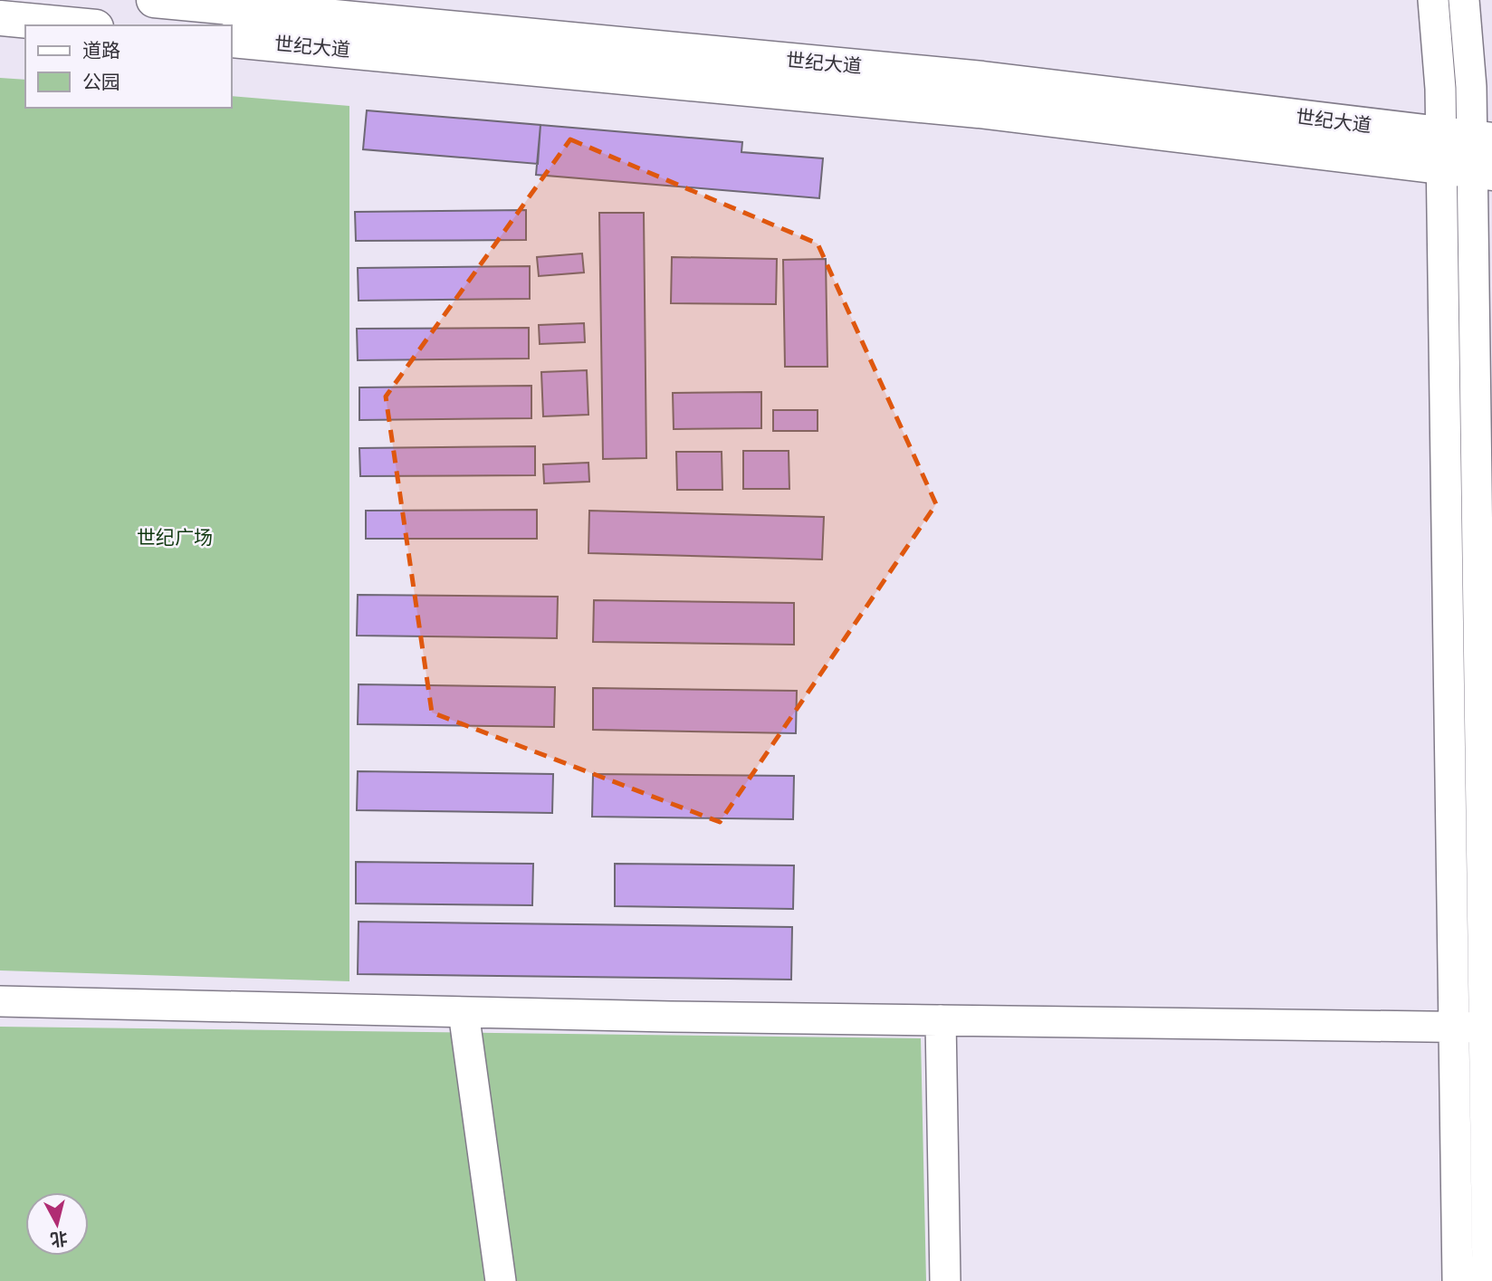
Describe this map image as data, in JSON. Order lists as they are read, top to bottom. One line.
{"streets":{"main road":["世纪大道"]},"parks":["世纪广场"],"legend":["道路","公园"],"north":"bottom"}
